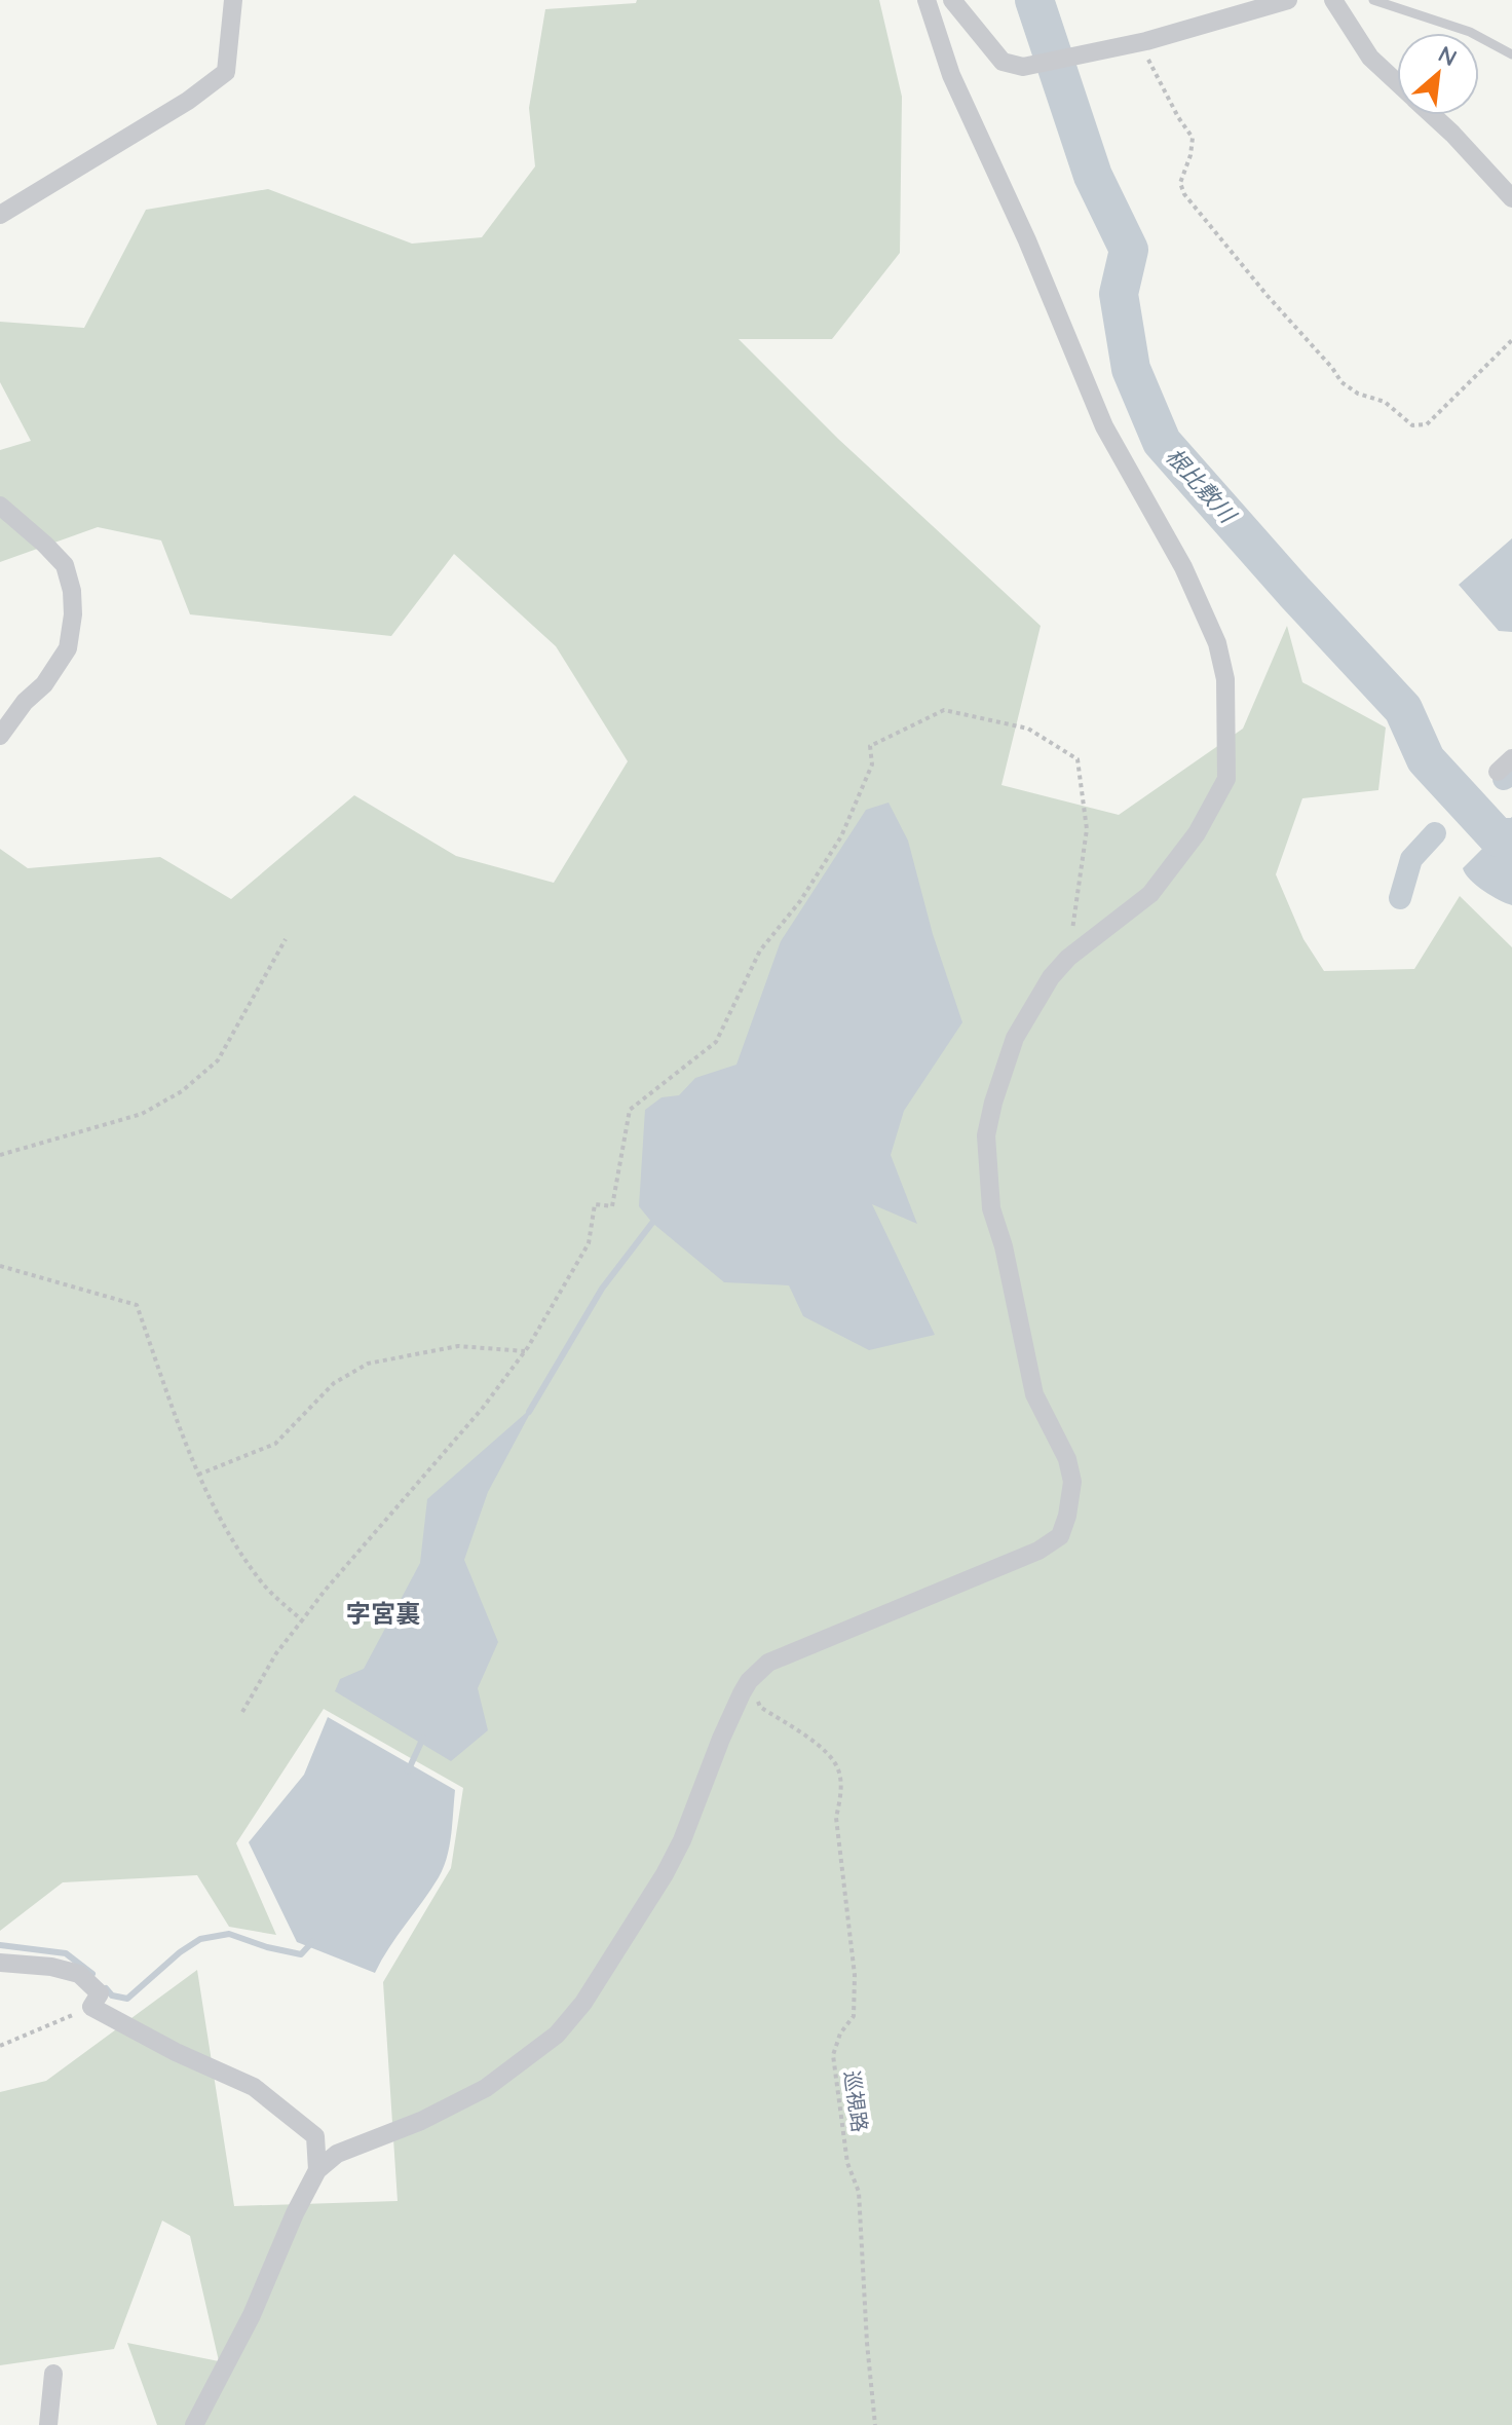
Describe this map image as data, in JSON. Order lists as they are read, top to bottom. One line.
{"streets":{"path":["巡視路"]},"districts":["字宮裏"],"water":["根比敷川"],"north":"top right"}
